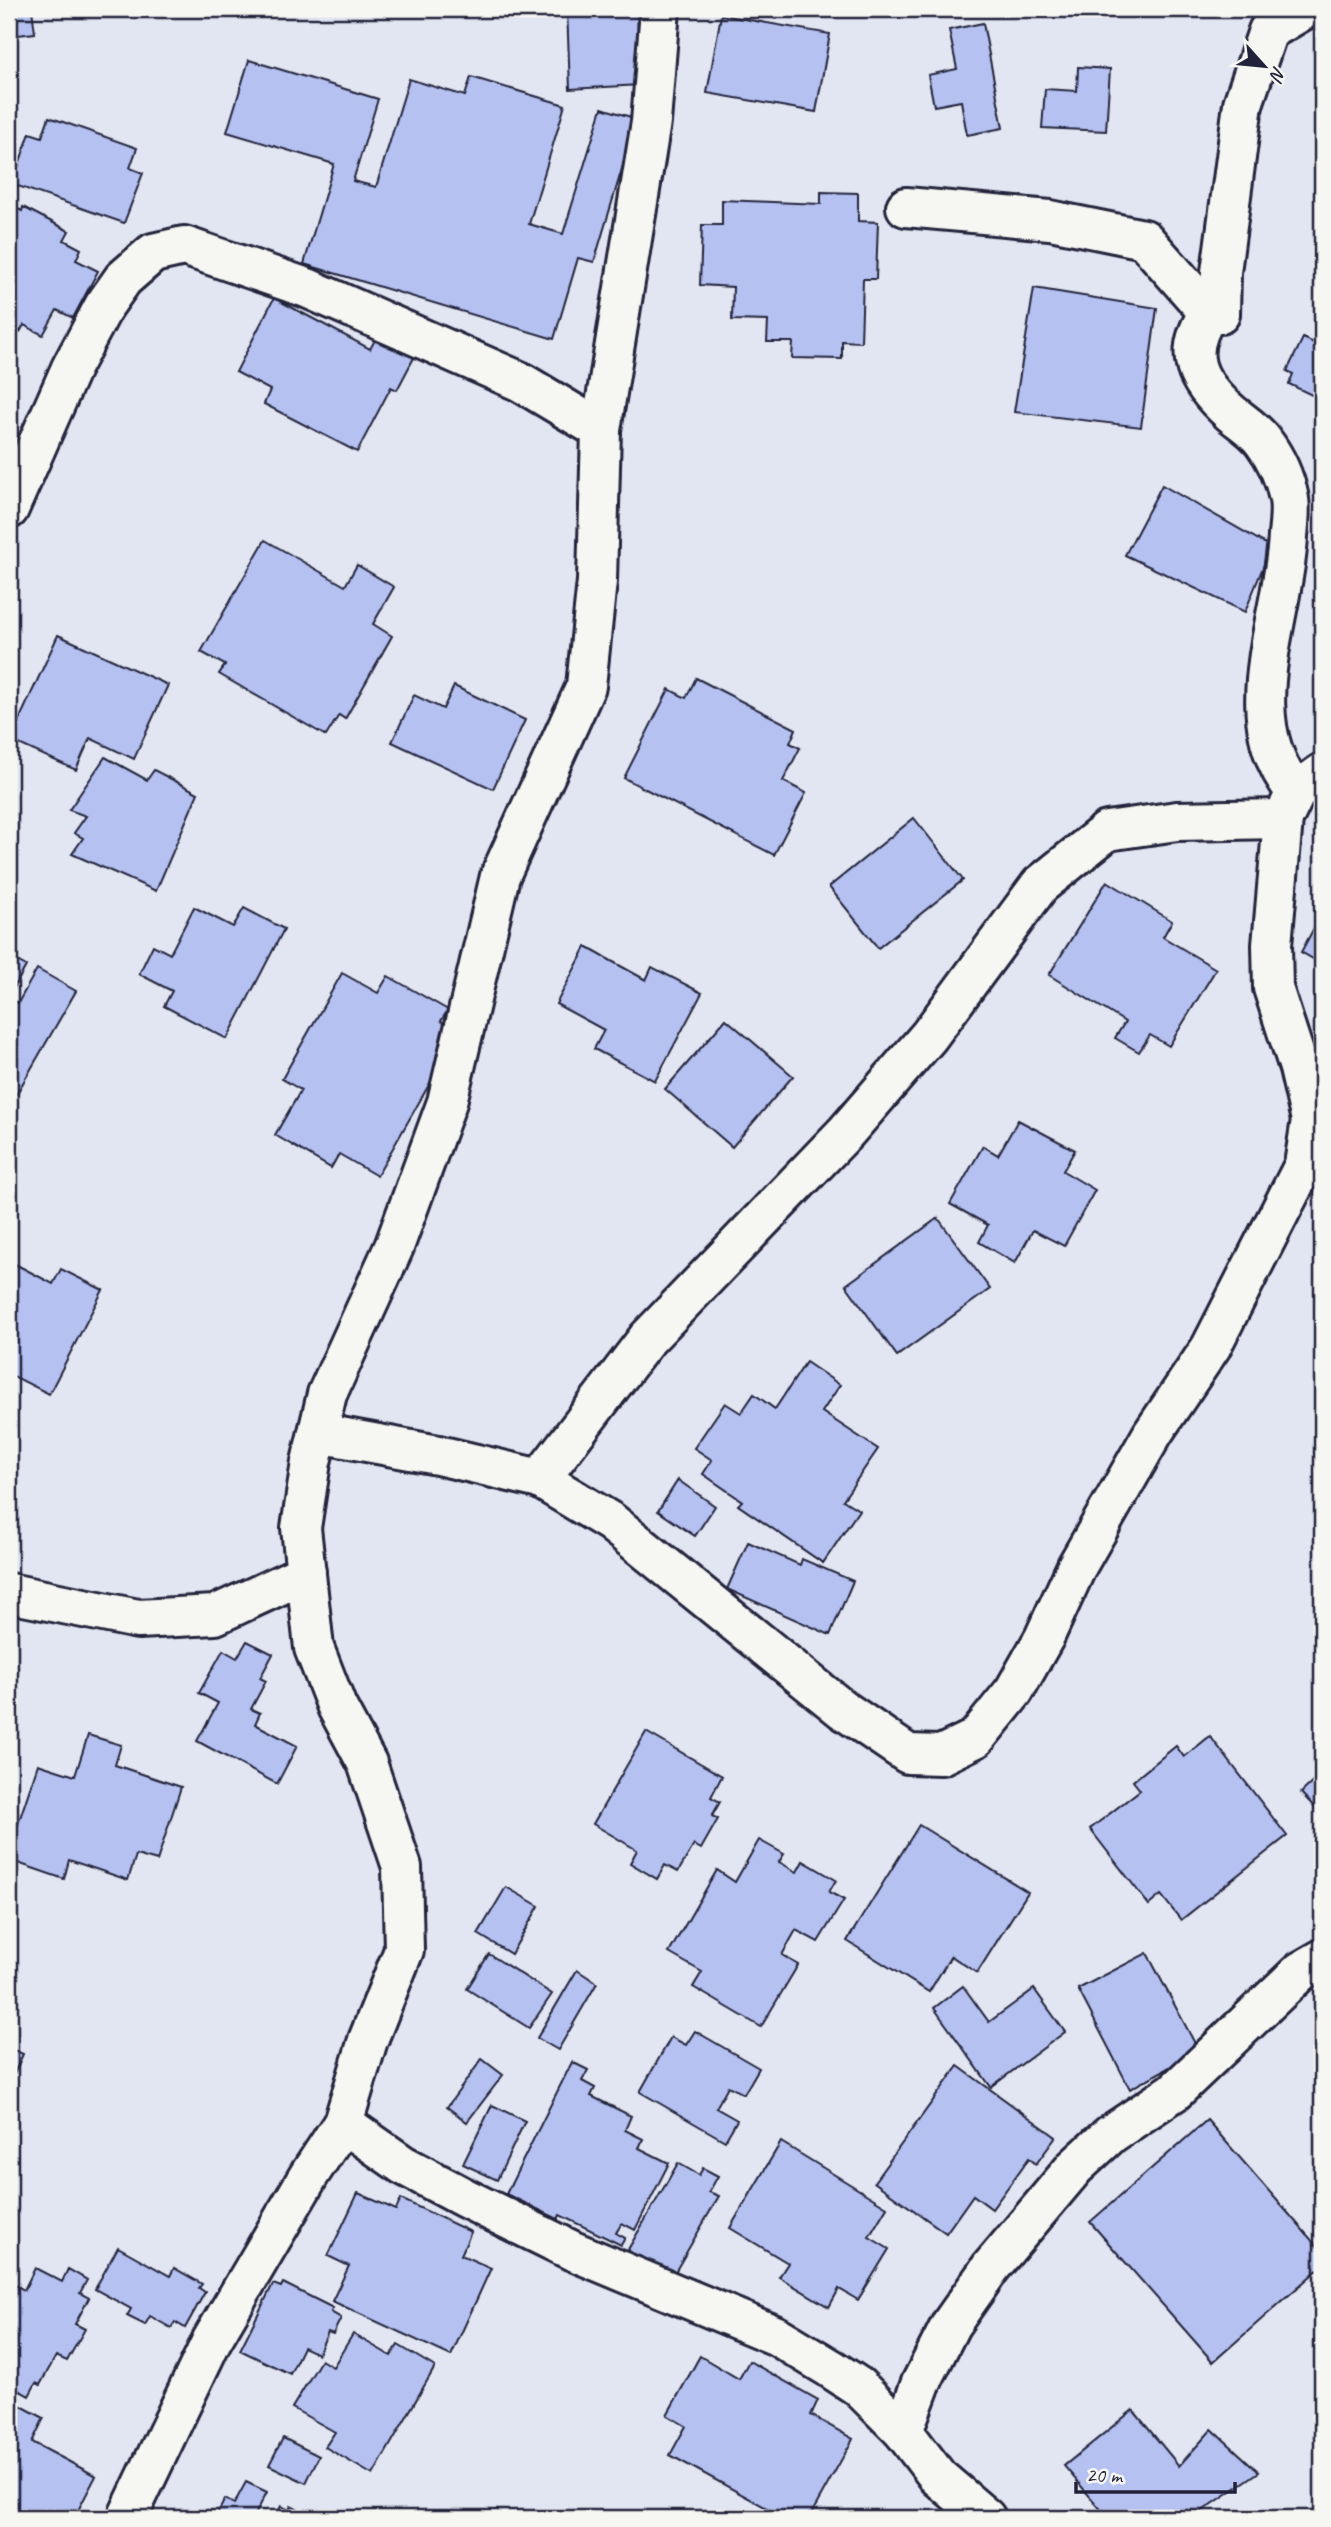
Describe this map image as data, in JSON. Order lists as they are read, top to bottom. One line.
{"scale_bar":"20 m","north":"bottom right"}
